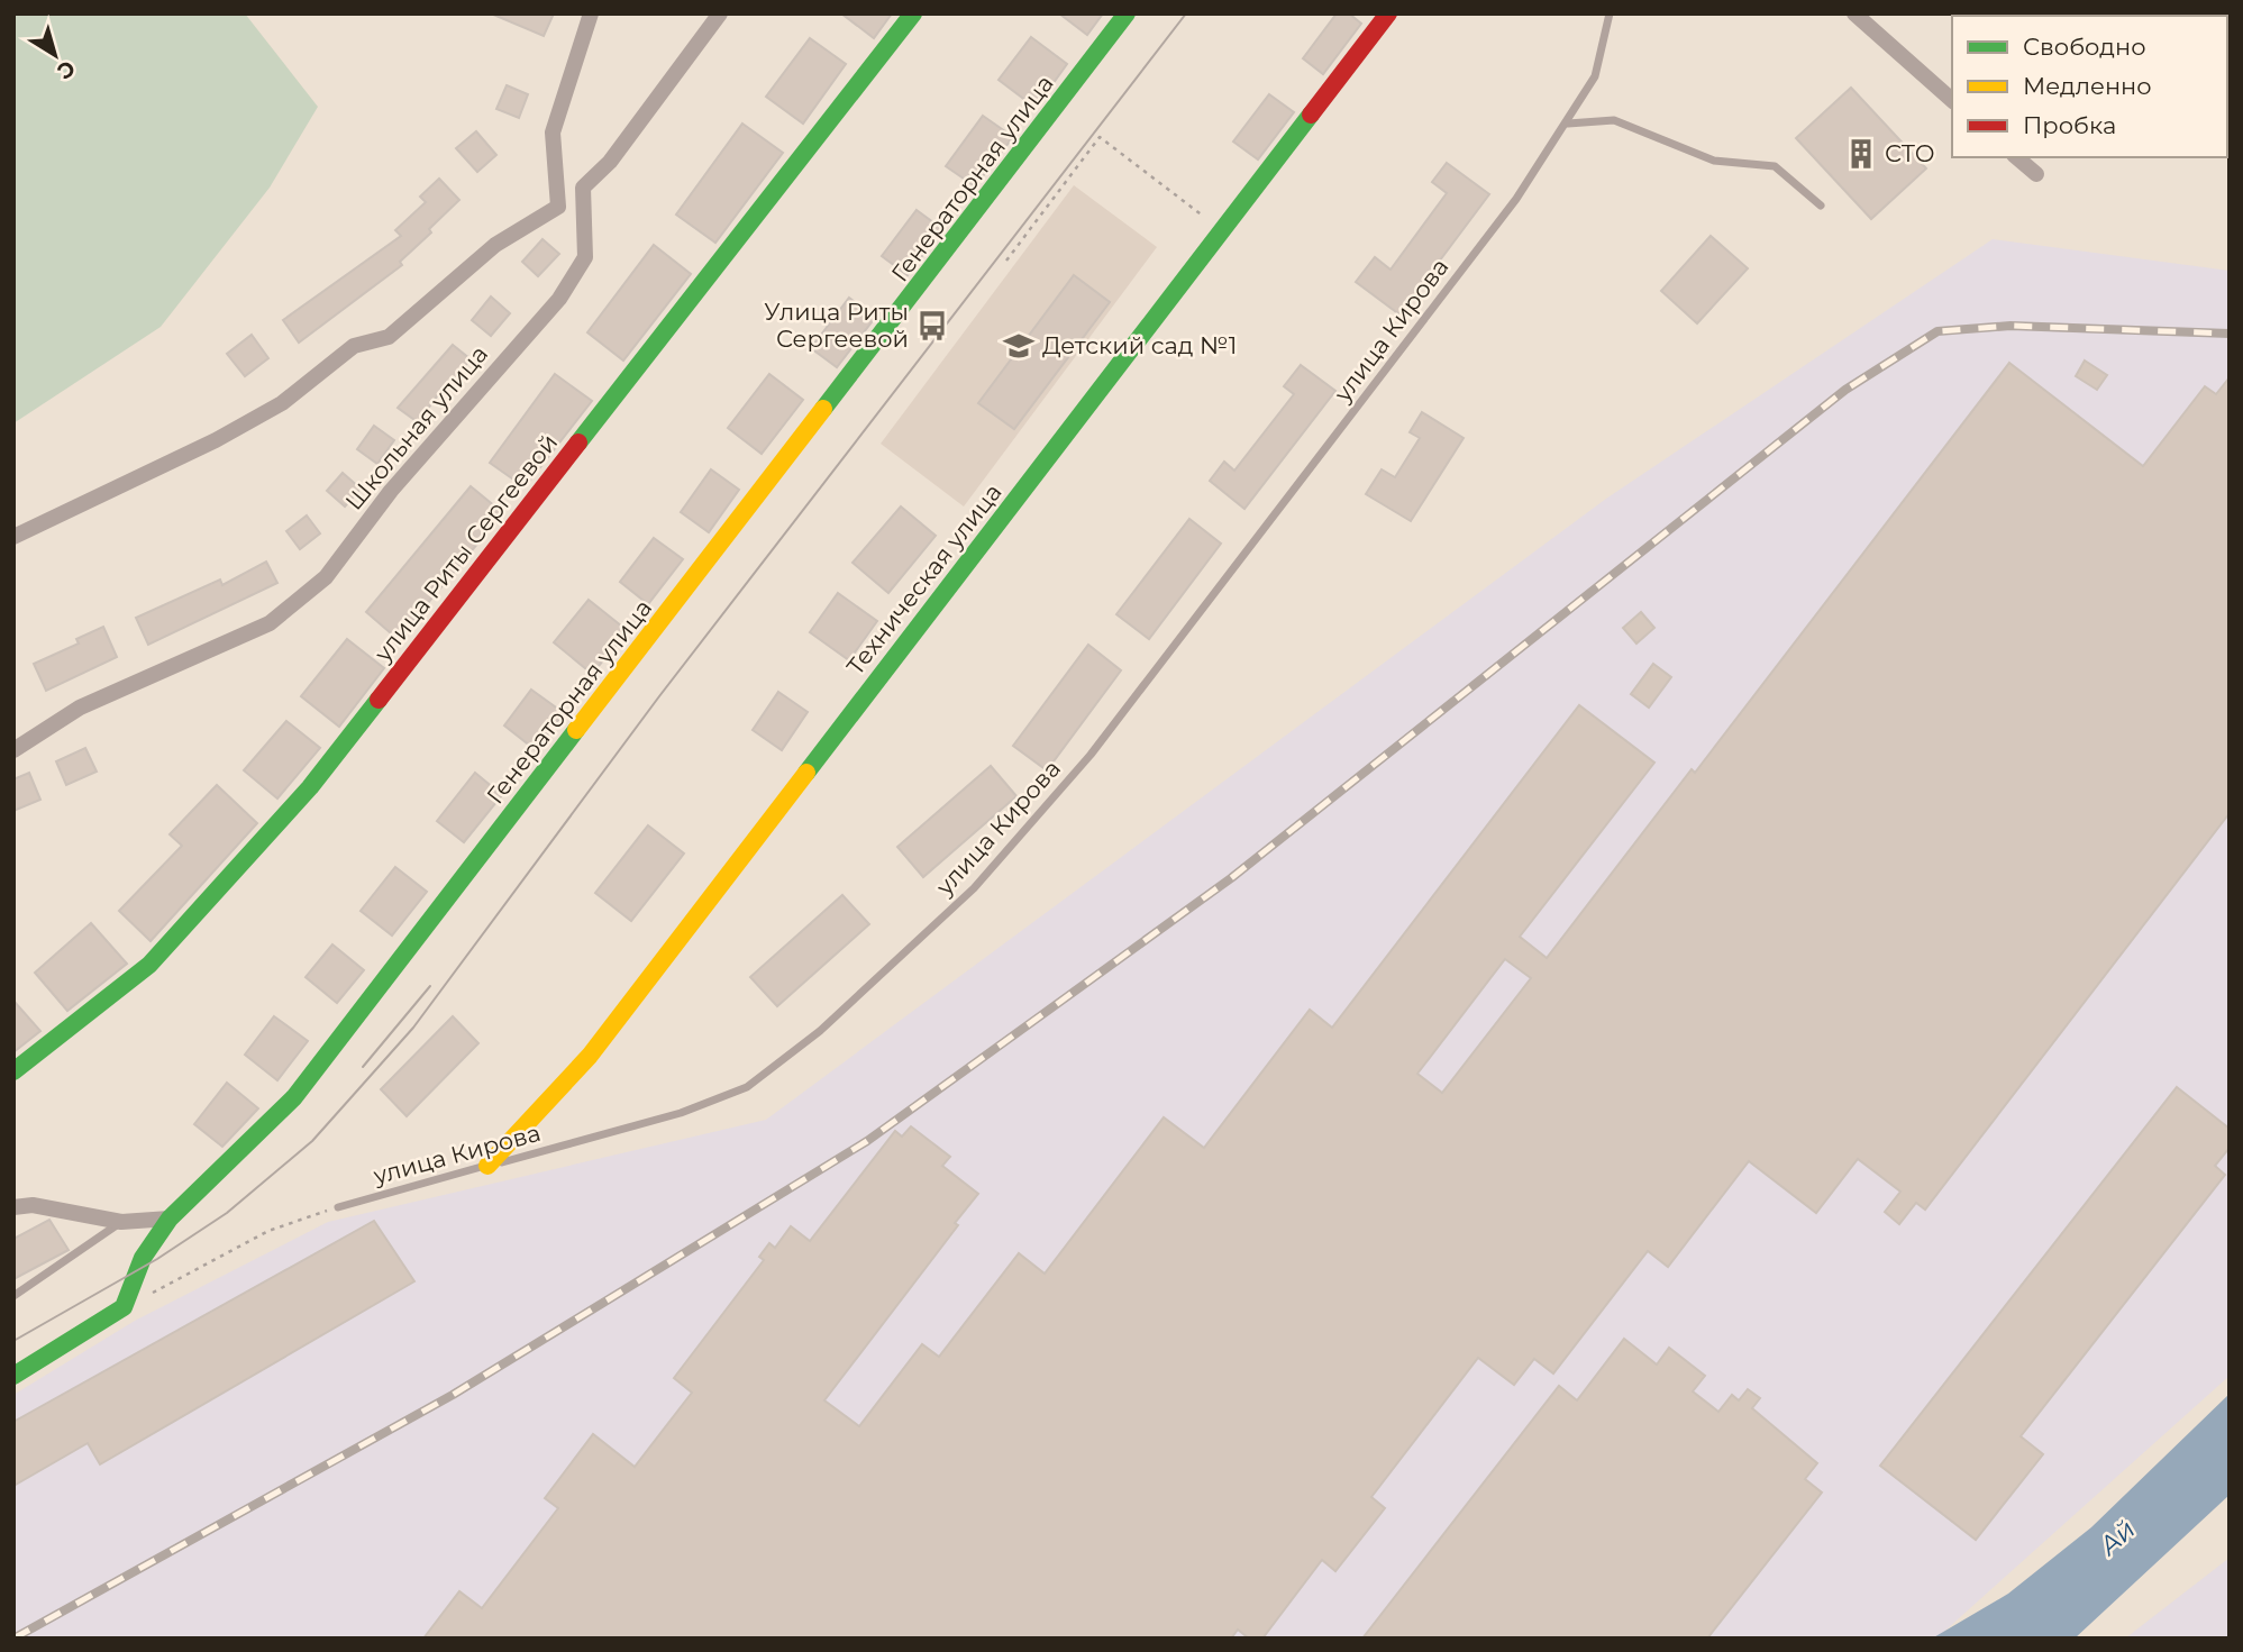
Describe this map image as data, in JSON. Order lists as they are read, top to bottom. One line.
{"streets":{"street":["Генераторная улица","Школьная улица","улица Риты Сергеевой","Техническая улица"],"lane":["улица Кирова"]},"crossings":[["улица Кирова","Техническая улица"]],"water":["Ай"],"places":{"building":["СТО"],"bus stop":["Улица Риты Сергеевой"],"school or university":["Детский сад №1"]},"legend":["Свободно","Медленно","Пробка"],"north":"bottom right"}
